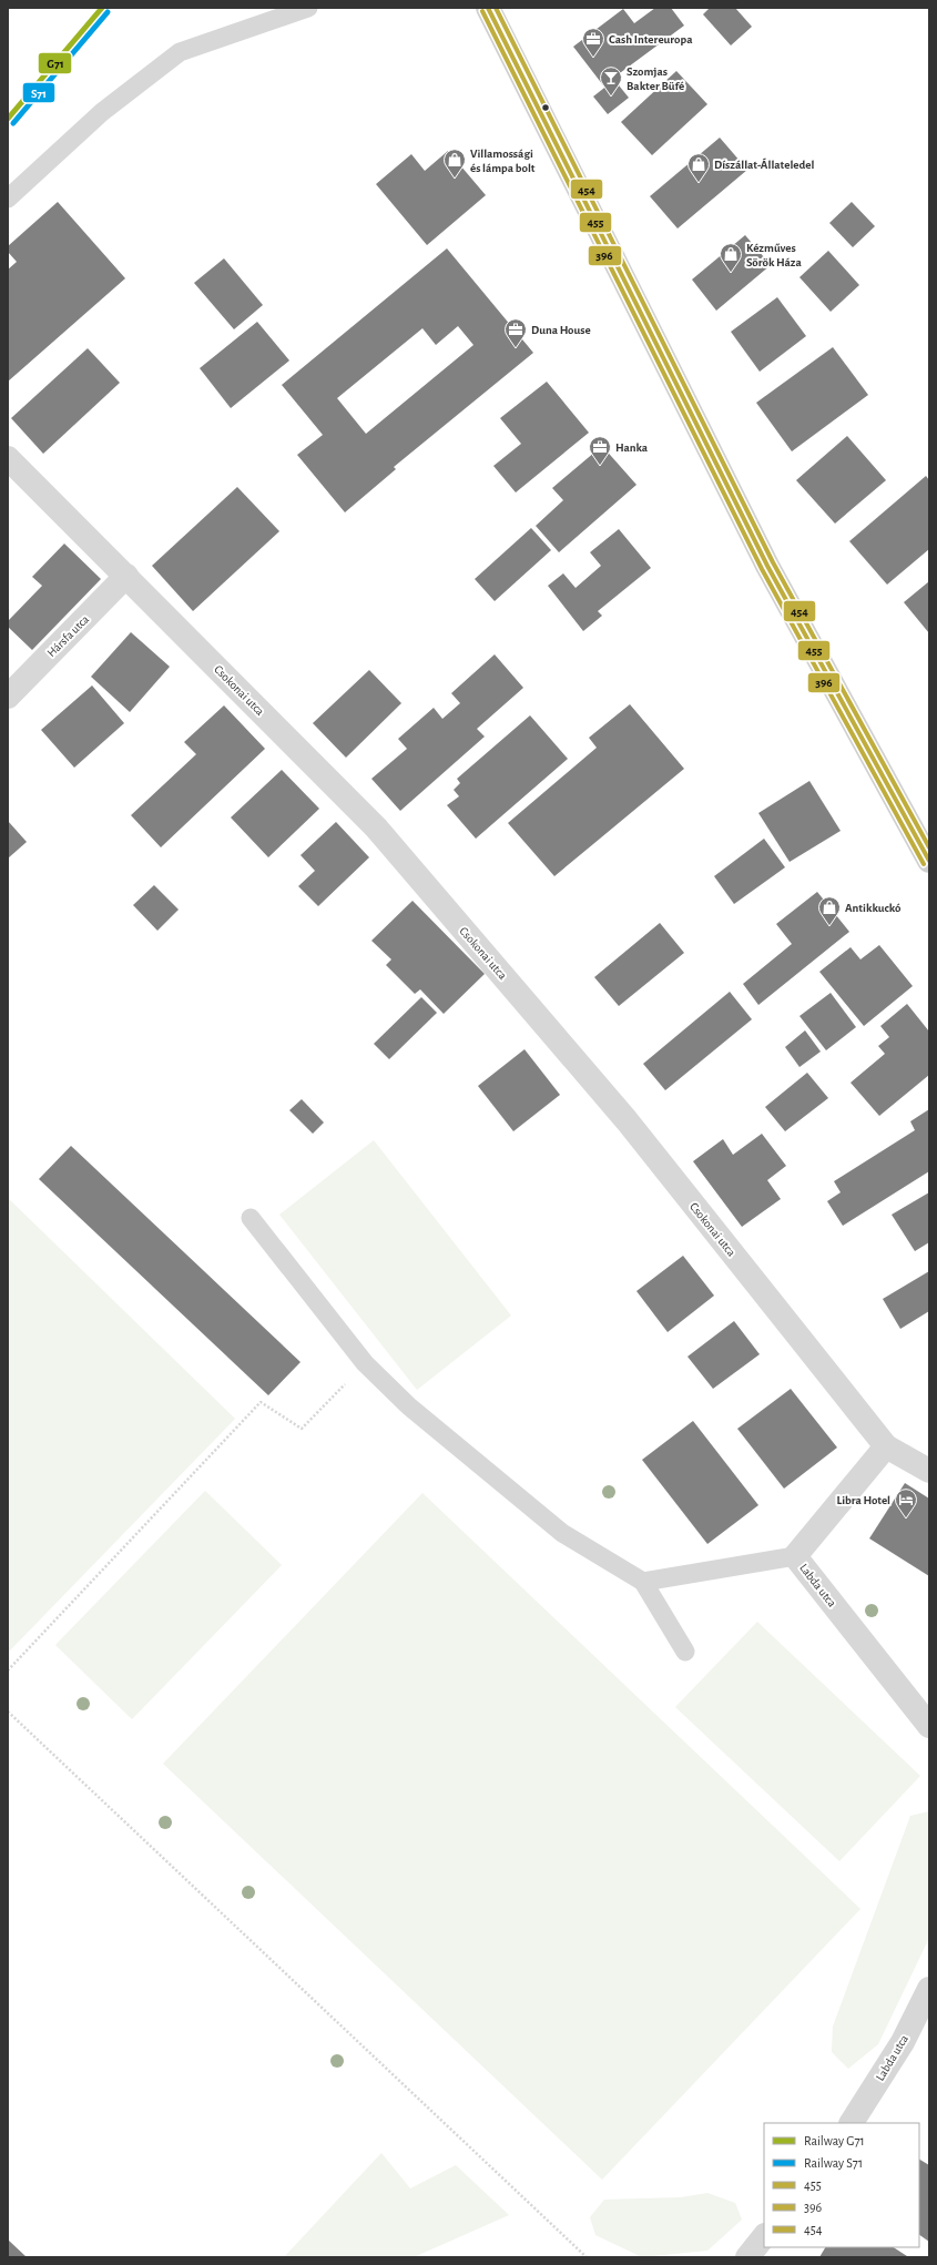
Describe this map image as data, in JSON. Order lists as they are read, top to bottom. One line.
{"streets":{"street":["Hársfa utca","Csokonai utca","Labda utca"]},"crossings":[["Hársfa utca","Csokonai utca"],["Csokonai utca","Labda utca"]],"places":{"office":["Cash Intereuropa","Duna House","Hanka"],"bar":["Szomjas Bakter Büfé"],"shop":["Villamossági és lámpa bolt","Díszállat-Állateledel","Kézműves Sörök Háza","Antikkuckó"],"hotel":["Libra Hotel"]},"lines":["rail line G71","transit line 455","transit line 454","transit line 396","rail line S71"],"legend":["Railway G71","Railway S71","455","396","454"]}
